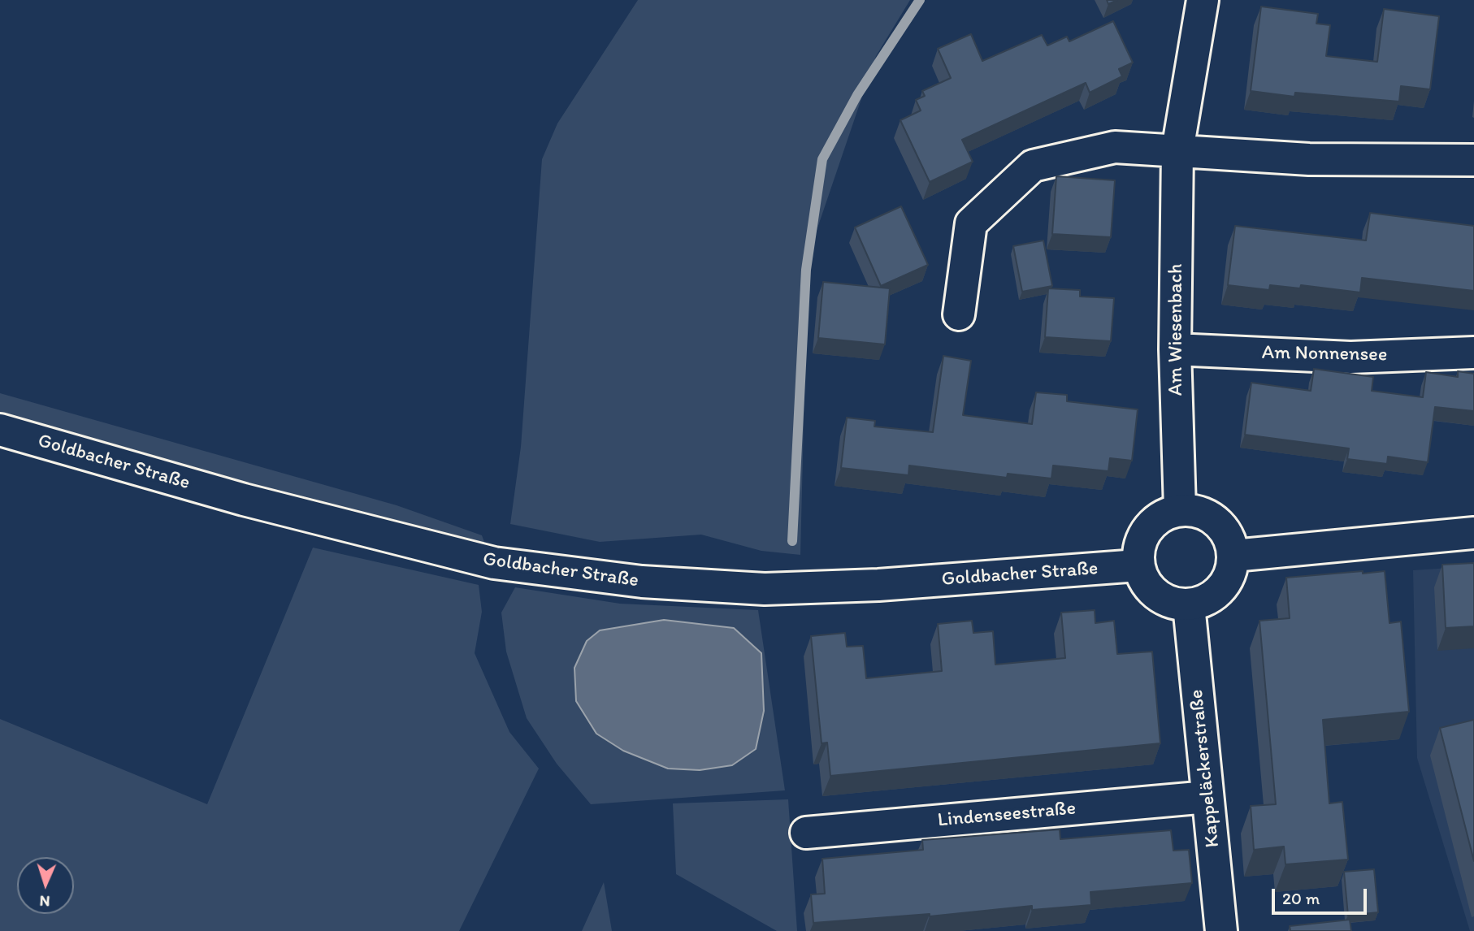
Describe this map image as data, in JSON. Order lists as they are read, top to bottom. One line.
{"streets":{"street":["Am Wiesenbach","Am Nonnensee","Goldbacher Straße","Kappeläckerstraße","Lindenseestraße"]},"crossings":[["Am Wiesenbach","Am Nonnensee"],["Am Wiesenbach","Goldbacher Straße"],["Am Wiesenbach","Kappeläckerstraße"],["Goldbacher Straße","Kappeläckerstraße"],["Kappeläckerstraße","Lindenseestraße"]],"scale_bar":"20 m","north":"bottom"}
